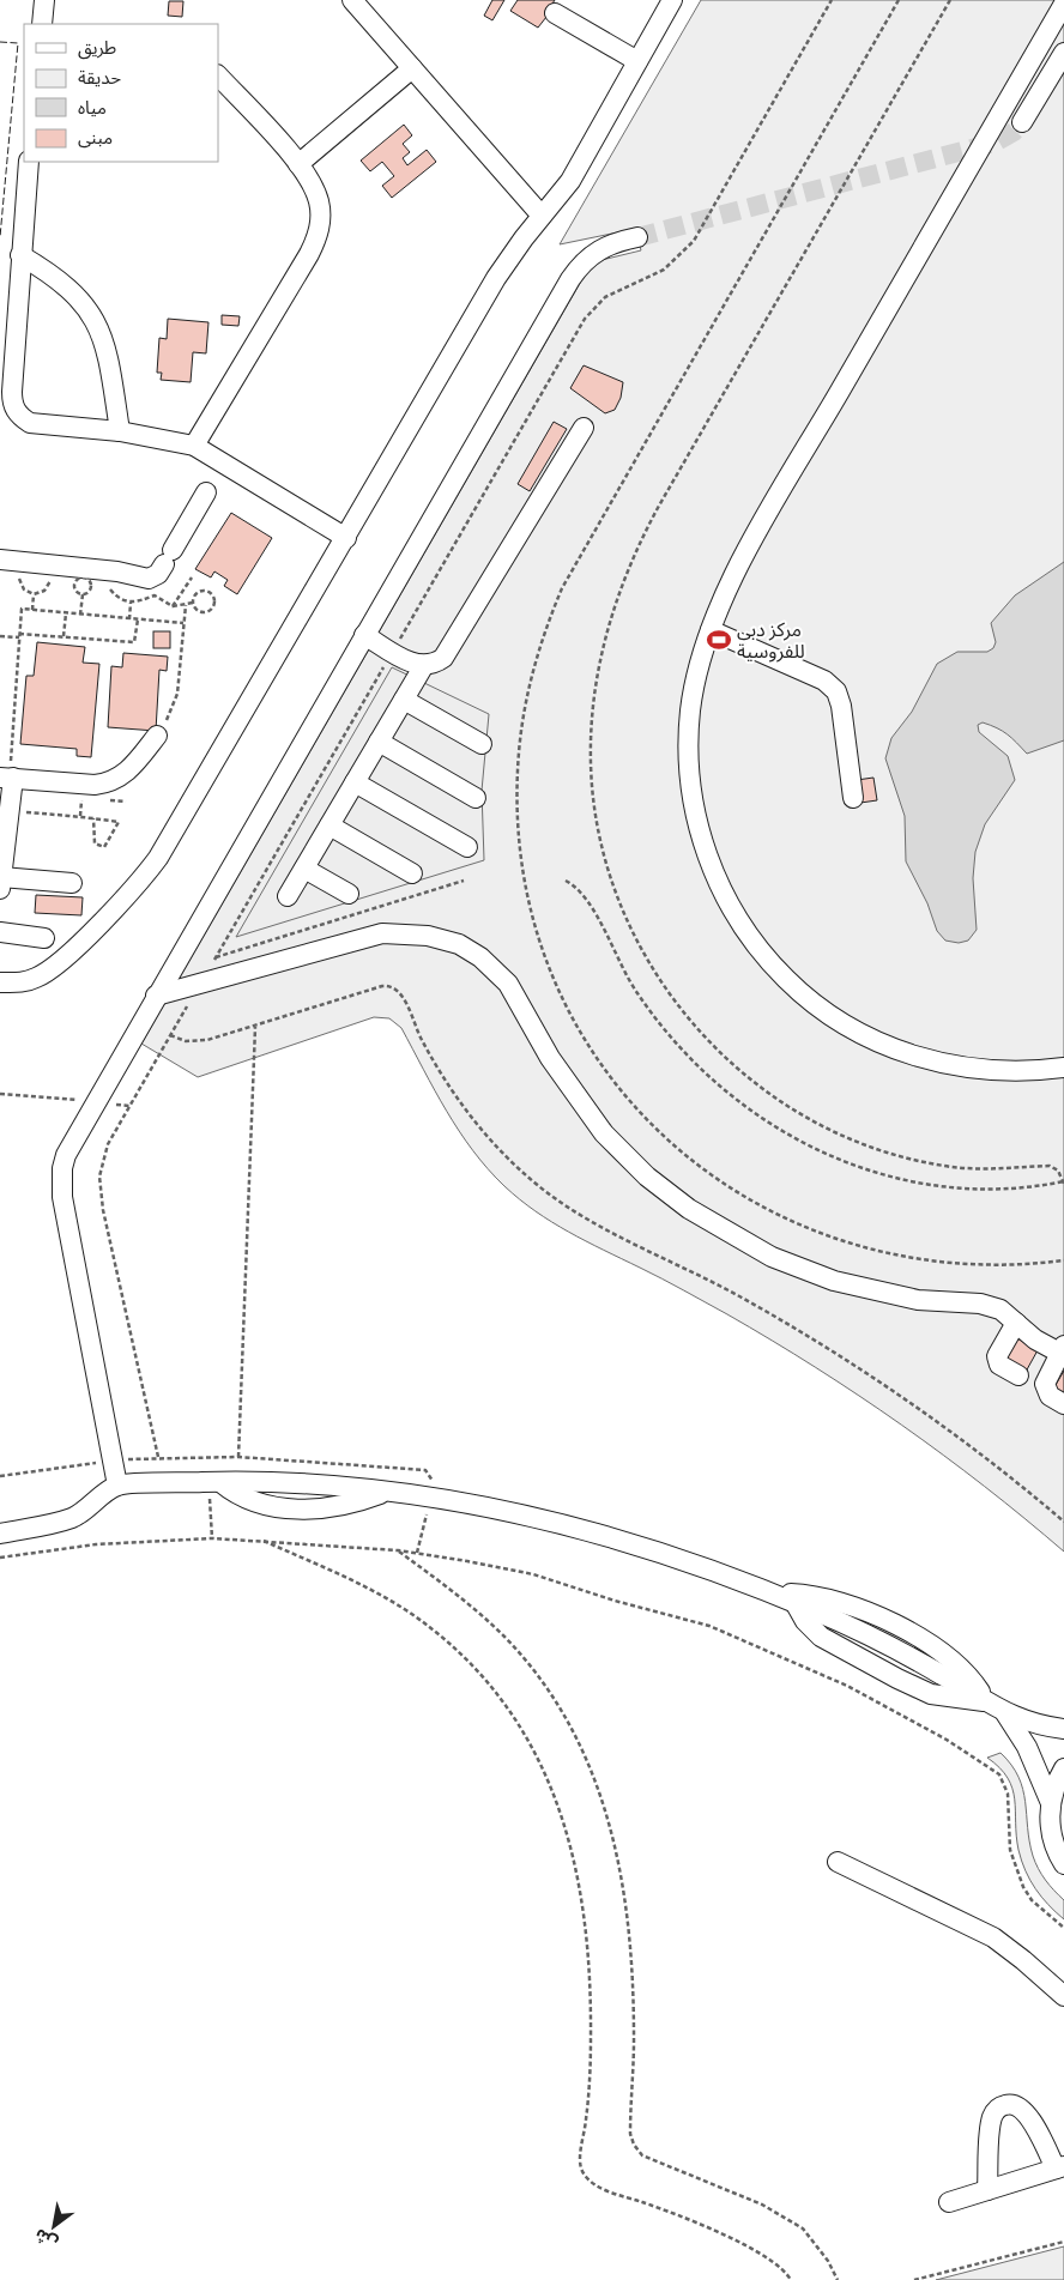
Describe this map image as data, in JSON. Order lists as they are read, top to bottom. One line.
{"places":{"sports":["مركز دبي للفروسية"]},"legend":["طريق","حديقة","مياه","مبنى"],"north":"bottom left"}
